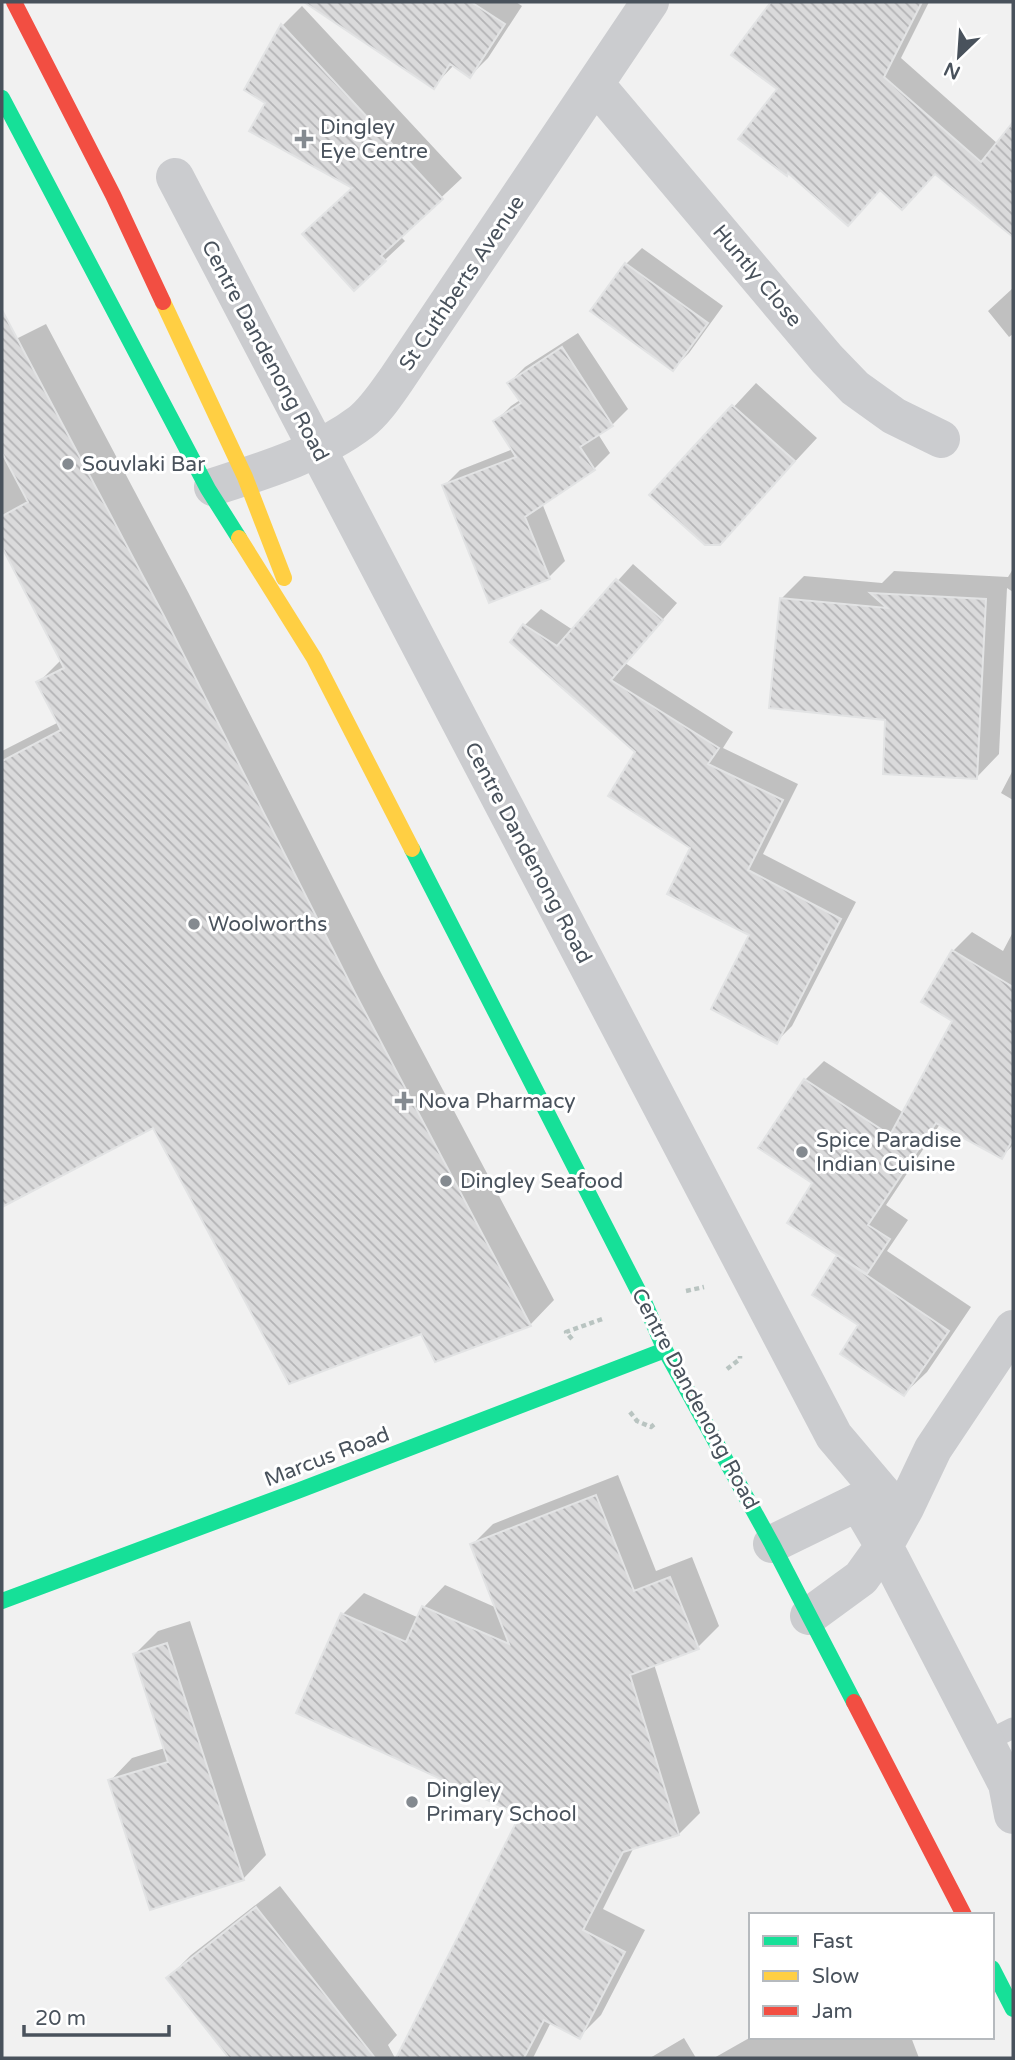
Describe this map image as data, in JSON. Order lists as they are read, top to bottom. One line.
{"streets":{"main road":["Centre Dandenong Road","Marcus Road"],"street":["Huntly Close","St Cuthberts Avenue"]},"crossings":[["Huntly Close","St Cuthberts Avenue"],["St Cuthberts Avenue","Centre Dandenong Road"],["Centre Dandenong Road","Marcus Road"]],"places":{"health":["Dingley Eye Centre","Nova Pharmacy"],"other":["Souvlaki Bar","Woolworths","Spice Paradise Indian Cuisine","Dingley Seafood","Dingley Primary School"]},"legend":["Fast","Slow","Jam"],"scale_bar":"20 m","north":"bottom left"}
